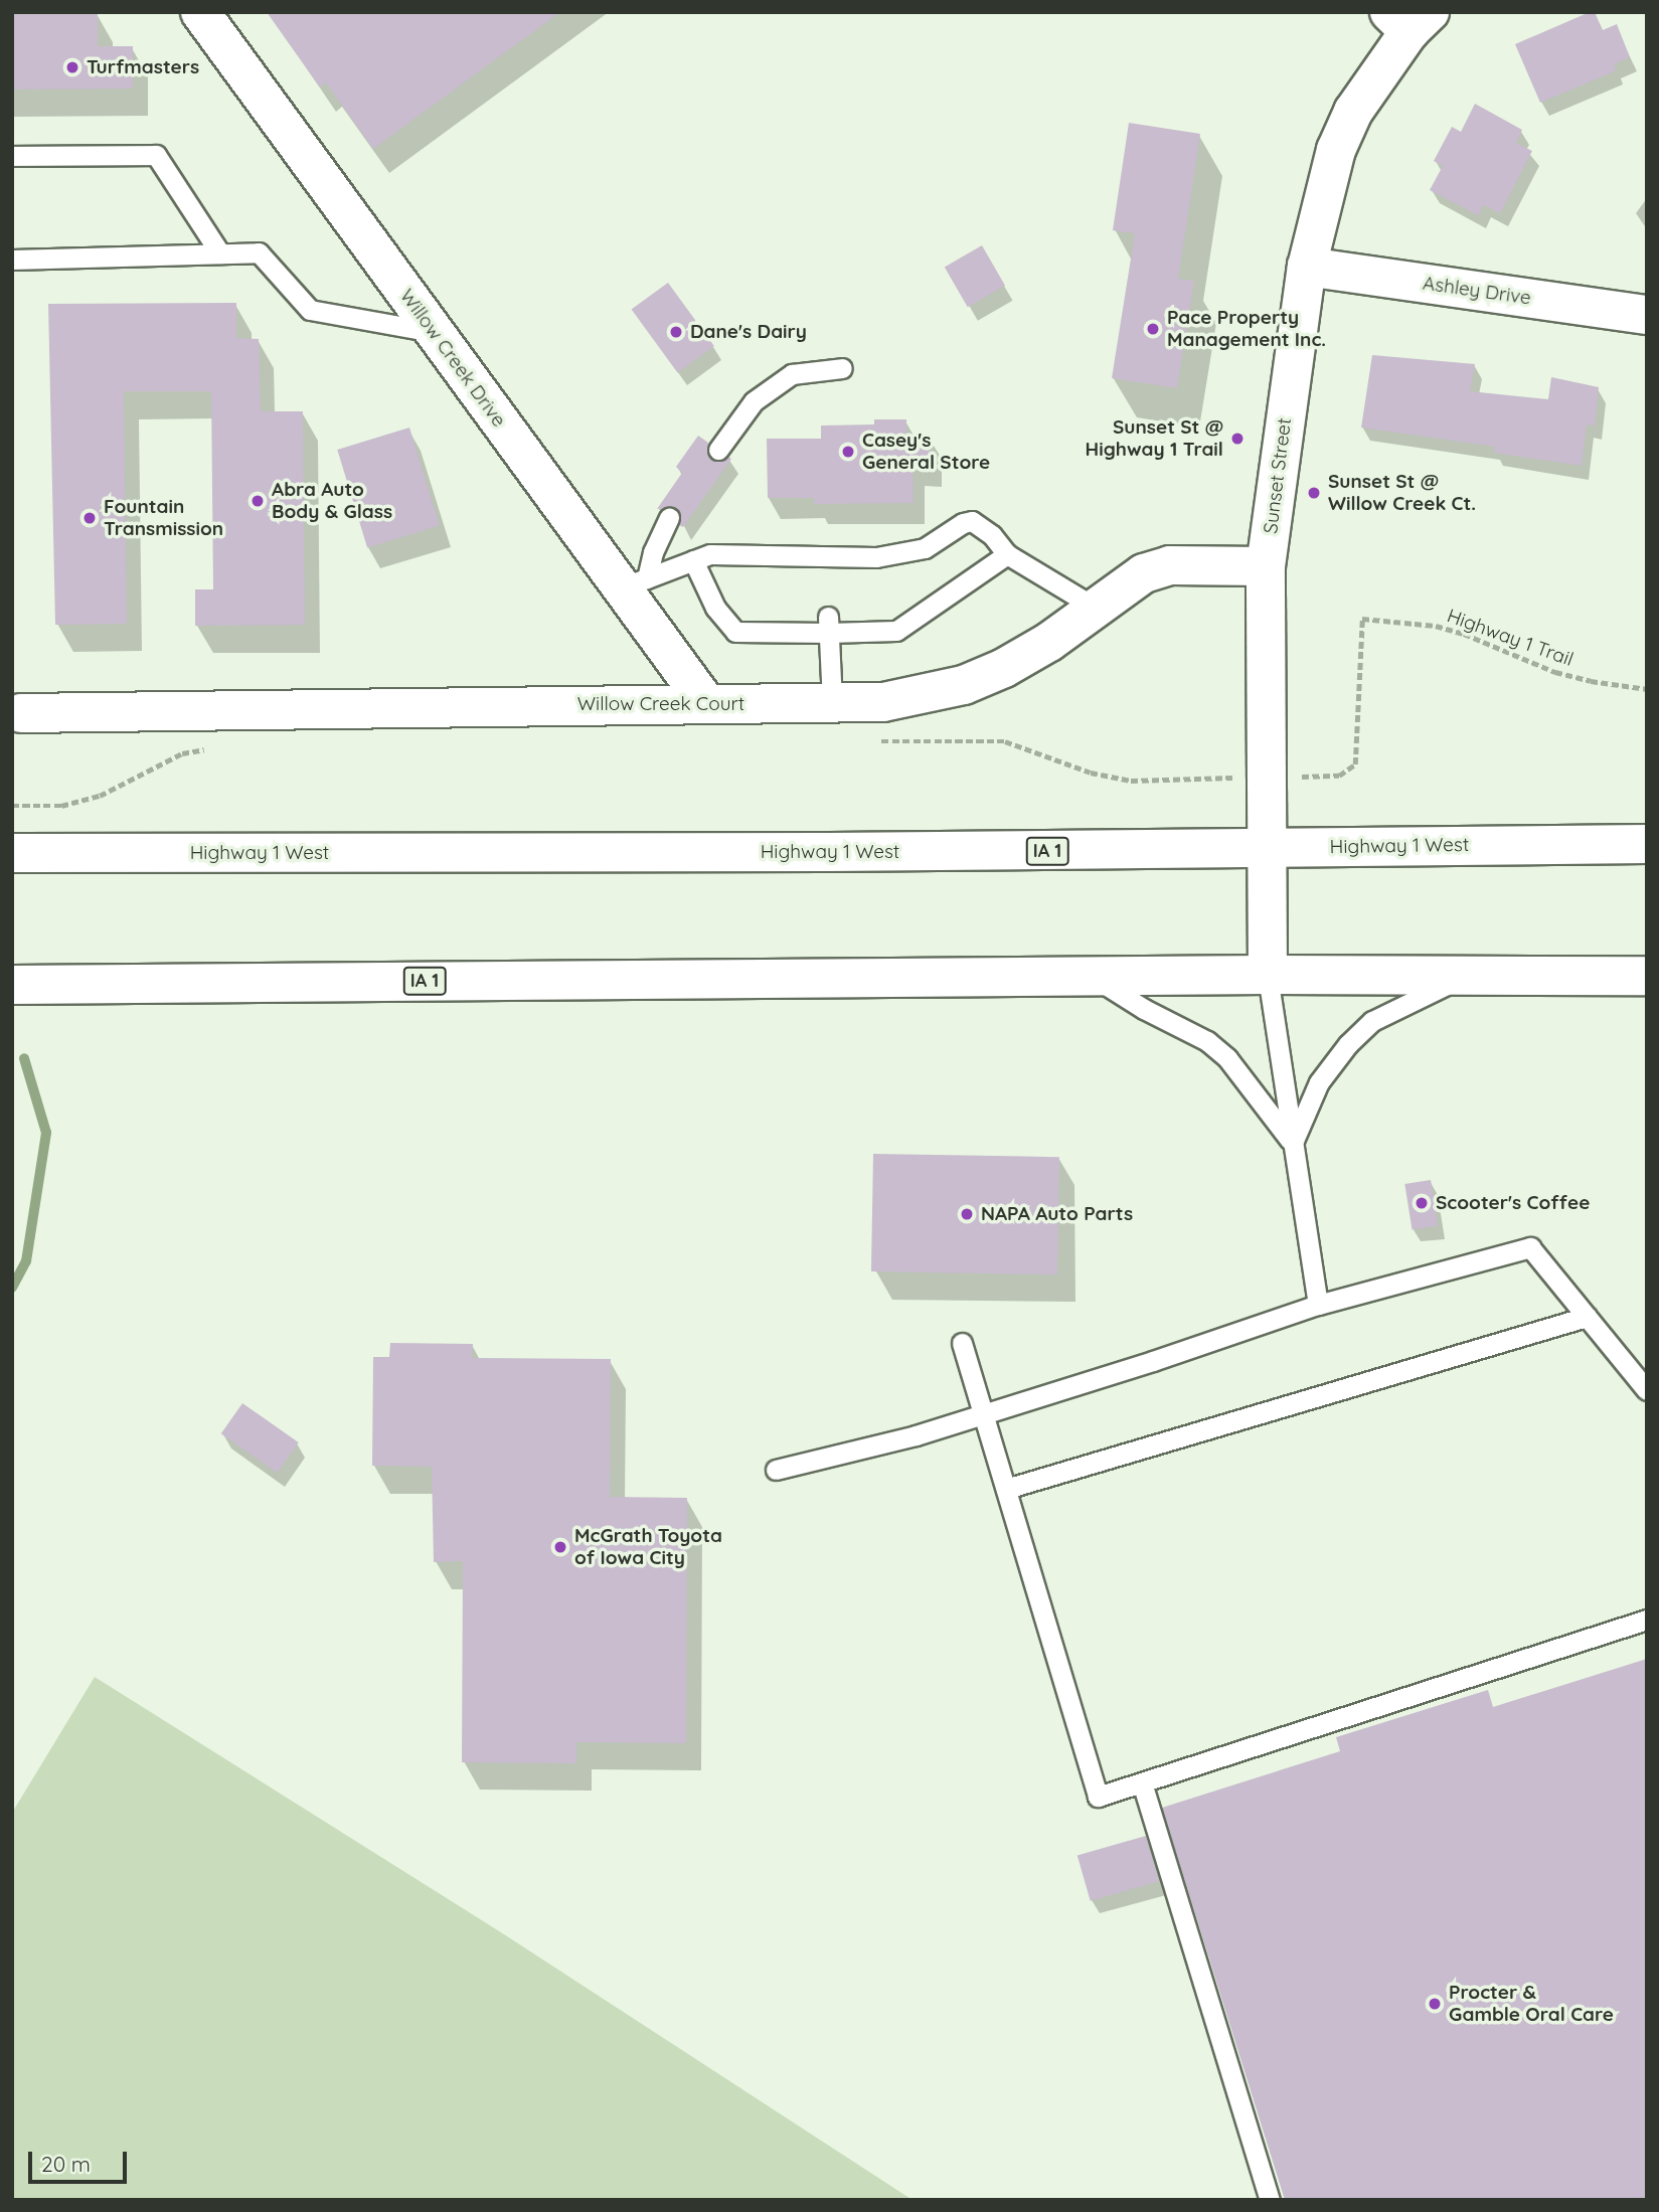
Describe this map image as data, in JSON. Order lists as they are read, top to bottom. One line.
{"streets":{"street":["Ashley Drive","Willow Creek Drive","Sunset Street","Willow Creek Court","Highway 1 West","IA 1"],"path":["Highway 1 Trail"]},"crossings":[["Ashley Drive","Sunset Street"],["Willow Creek Drive","Willow Creek Court"],["Sunset Street","Highway 1 Trail"],["Sunset Street","Willow Creek Court"],["Sunset Street","Highway 1 West"],["Sunset Street","IA 1"]],"places":["Turfmasters","Pace Property Management Inc.","Dane's Dairy","Sunset St @ Highway 1 Trail","Casey's General Store","Sunset St @ Willow Creek Ct.","Abra Auto Body & Glass","Fountain Transmission","Scooter's Coffee","NAPA Auto Parts","McGrath Toyota of Iowa City","Procter & Gamble Oral Care"],"scale_bar":"20 m"}
